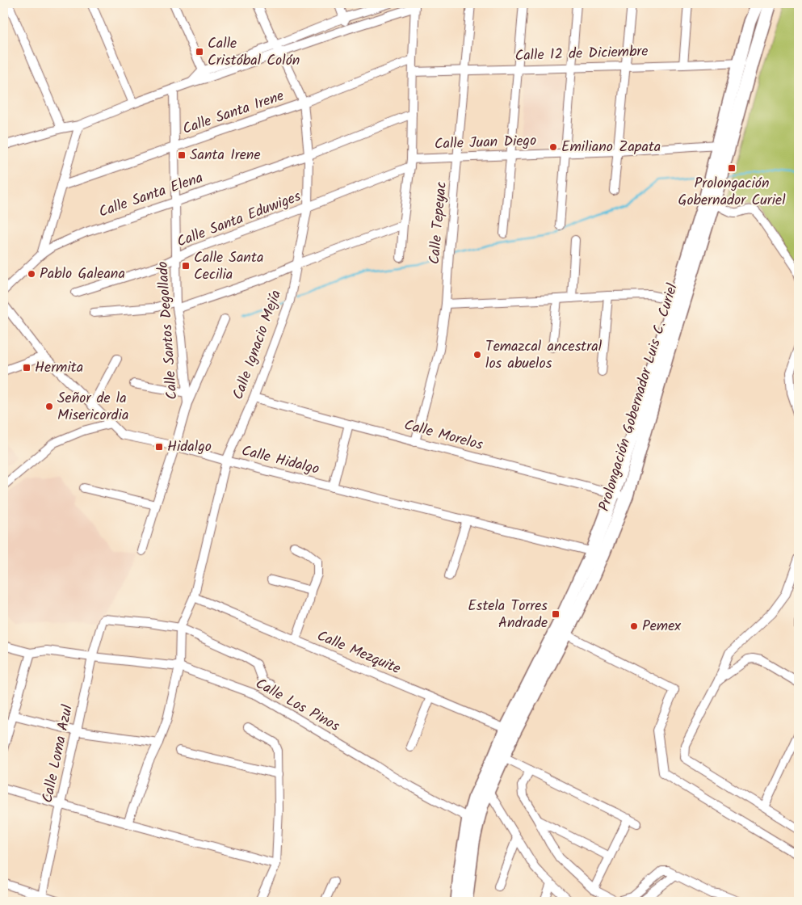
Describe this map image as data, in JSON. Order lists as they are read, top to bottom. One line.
{"streets":{"main road":["Prolongación Gobernador Luis C. Curiel"],"street":["Calle 12 de Diciembre","Calle Santa Irene","Calle Juan Diego","Calle Santa Elena","Calle Santa Eduwiges","Calle Tepeyac","Calle Santos Degollado","Calle Ignacio Mejía","Calle Morelos","Calle Hidalgo","Calle Mezquite","Calle Los Pinos","Calle Loma Azul"]},"crossings":[["Calle 12 de Diciembre","Calle Tepeyac"],["Calle 12 de Diciembre","Prolongación Gobernador Luis C. Curiel"],["Calle Santa Irene","Calle Santos Degollado"],["Calle Santa Irene","Calle Ignacio Mejía"],["Calle Juan Diego","Calle Santa Eduwiges"],["Calle Juan Diego","Calle Tepeyac"],["Calle Juan Diego","Prolongación Gobernador Luis C. Curiel"],["Calle Santa Elena","Calle Santos Degollado"],["Calle Santa Elena","Calle Ignacio Mejía"],["Calle Santa Eduwiges","Calle Santos Degollado"],["Calle Santa Eduwiges","Calle Ignacio Mejía"],["Calle Tepeyac","Calle Morelos"],["Calle Santos Degollado","Calle Hidalgo"],["Calle Ignacio Mejía","Calle Morelos"],["Calle Ignacio Mejía","Calle Hidalgo"],["Calle Ignacio Mejía","Calle Mezquite"],["Calle Ignacio Mejía","Calle Los Pinos"],["Prolongación Gobernador Luis C. Curiel","Calle Morelos"],["Prolongación Gobernador Luis C. Curiel","Calle Hidalgo"],["Prolongación Gobernador Luis C. Curiel","Calle Mezquite"],["Prolongación Gobernador Luis C. Curiel","Calle Los Pinos"],["Calle Los Pinos","Calle Loma Azul"]],"places":{"transit":["Calle Cristóbal Colón","Santa Irene","Prolongación Gobernador Curiel","Calle Santa Cecilia","Hermita","Hidalgo","Estela Torres Andrade"],"other":["Emiliano Zapata","Pablo Galeana","Temazcal ancestral los abuelos","Señor de la Misericordia","Pemex"]}}
